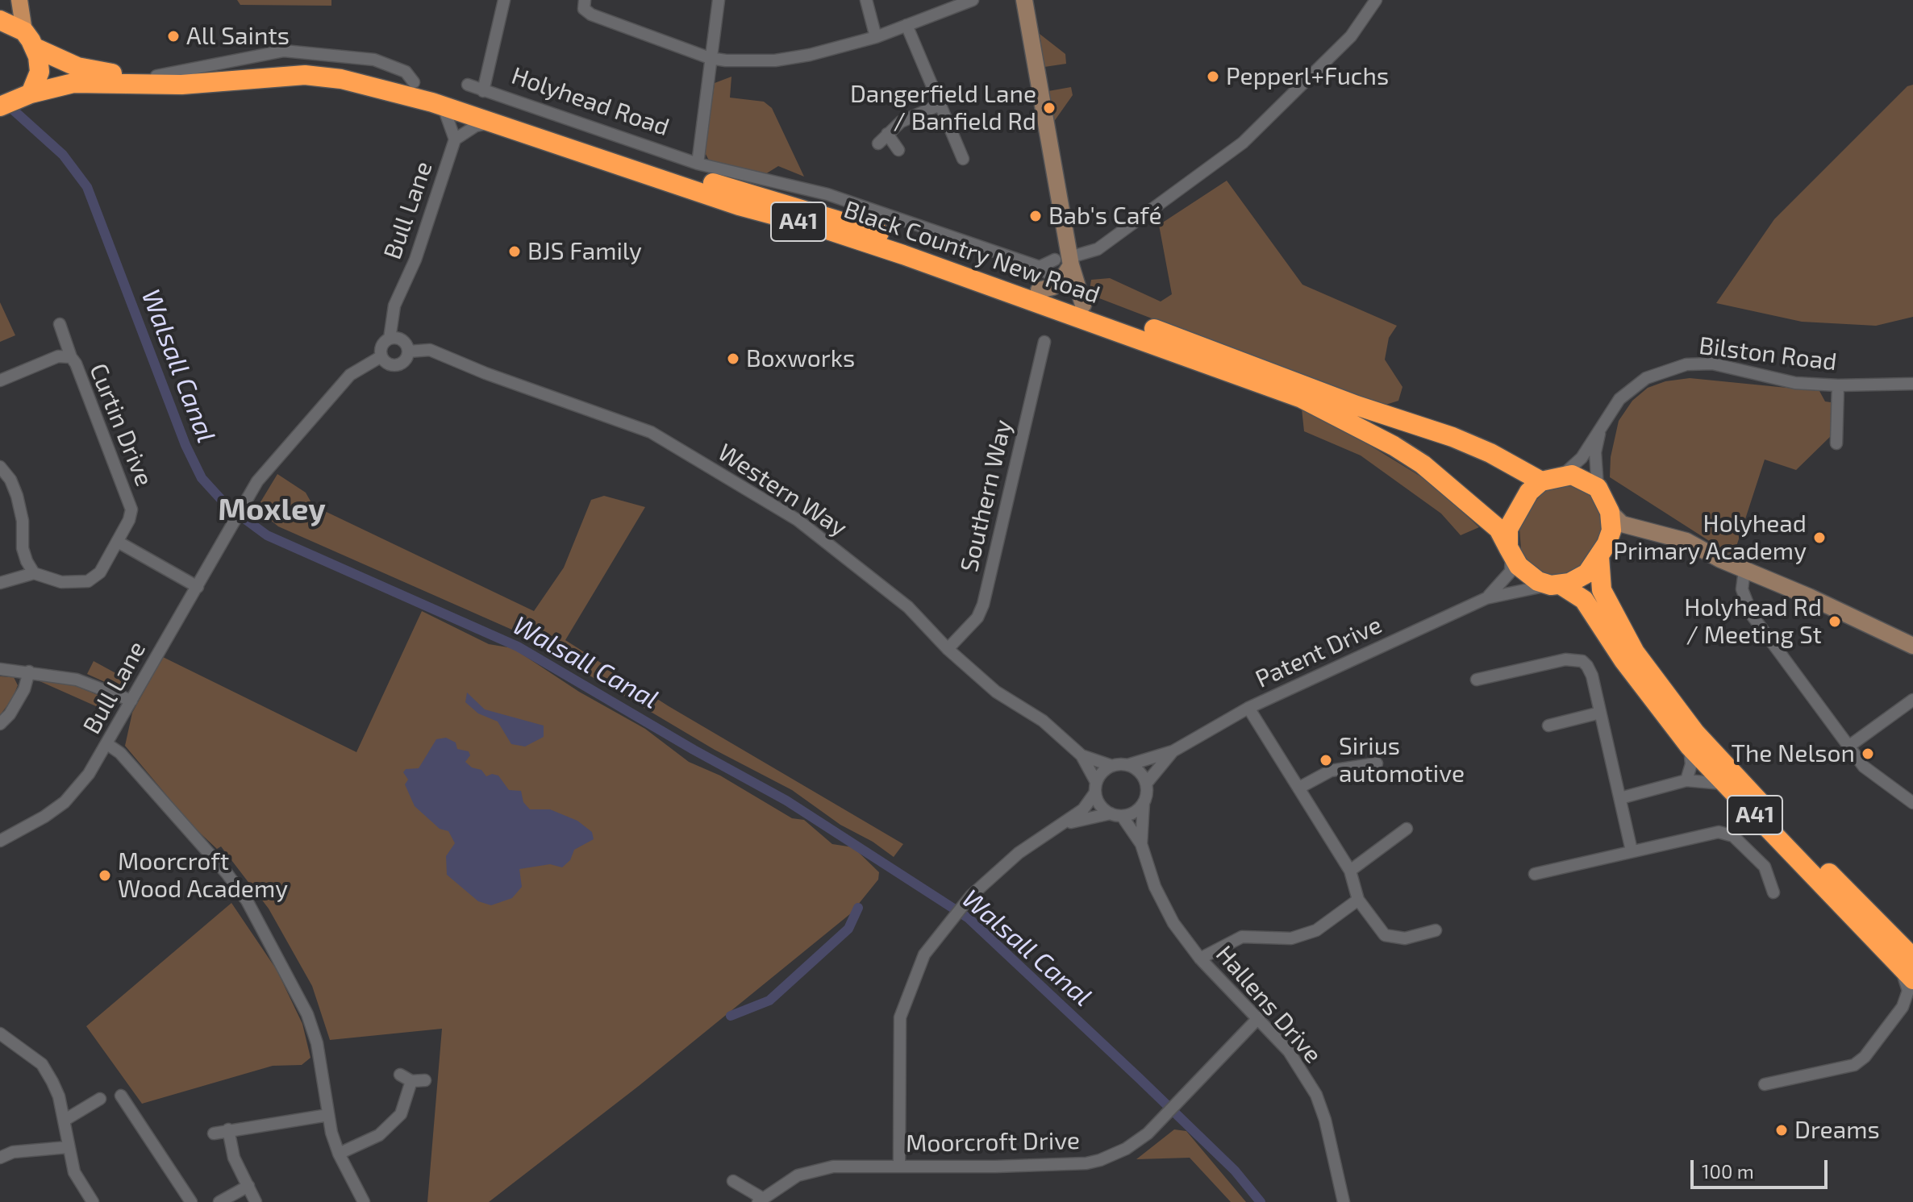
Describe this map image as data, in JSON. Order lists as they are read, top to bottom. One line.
{"streets":{"highway":["A41","Black Country New Road"],"street":["Holyhead Road","Bull Lane","Bilston Road","Curtin Drive","Western Way","Southern Way","Patent Drive","Hallens Drive","Moorcroft Drive"]},"crossings":[["Holyhead Road","Black Country New Road"],["Bull Lane","Black Country New Road"],["Bull Lane","Western Way"],["A41","Black Country New Road"],["A41","Bilston Road"],["A41","Patent Drive"],["Black Country New Road","Bilston Road"],["Black Country New Road","Patent Drive"],["Bilston Road","Patent Drive"],["Western Way","Southern Way"],["Western Way","Patent Drive"],["Western Way","Hallens Drive"],["Patent Drive","Hallens Drive"],["Hallens Drive","Moorcroft Drive"]],"districts":["Moxley"],"water":["Walsall Canal"],"places":["All Saints","Pepperl+Fuchs","Dangerfield Lane / Banfield Rd","Bab's Café","BJS Family","Boxworks","Holyhead Primary Academy","Holyhead Rd / Meeting St","The Nelson","Sirius automotive","Moorcroft Wood Academy","Dreams"],"scale_bar":"100 m"}
